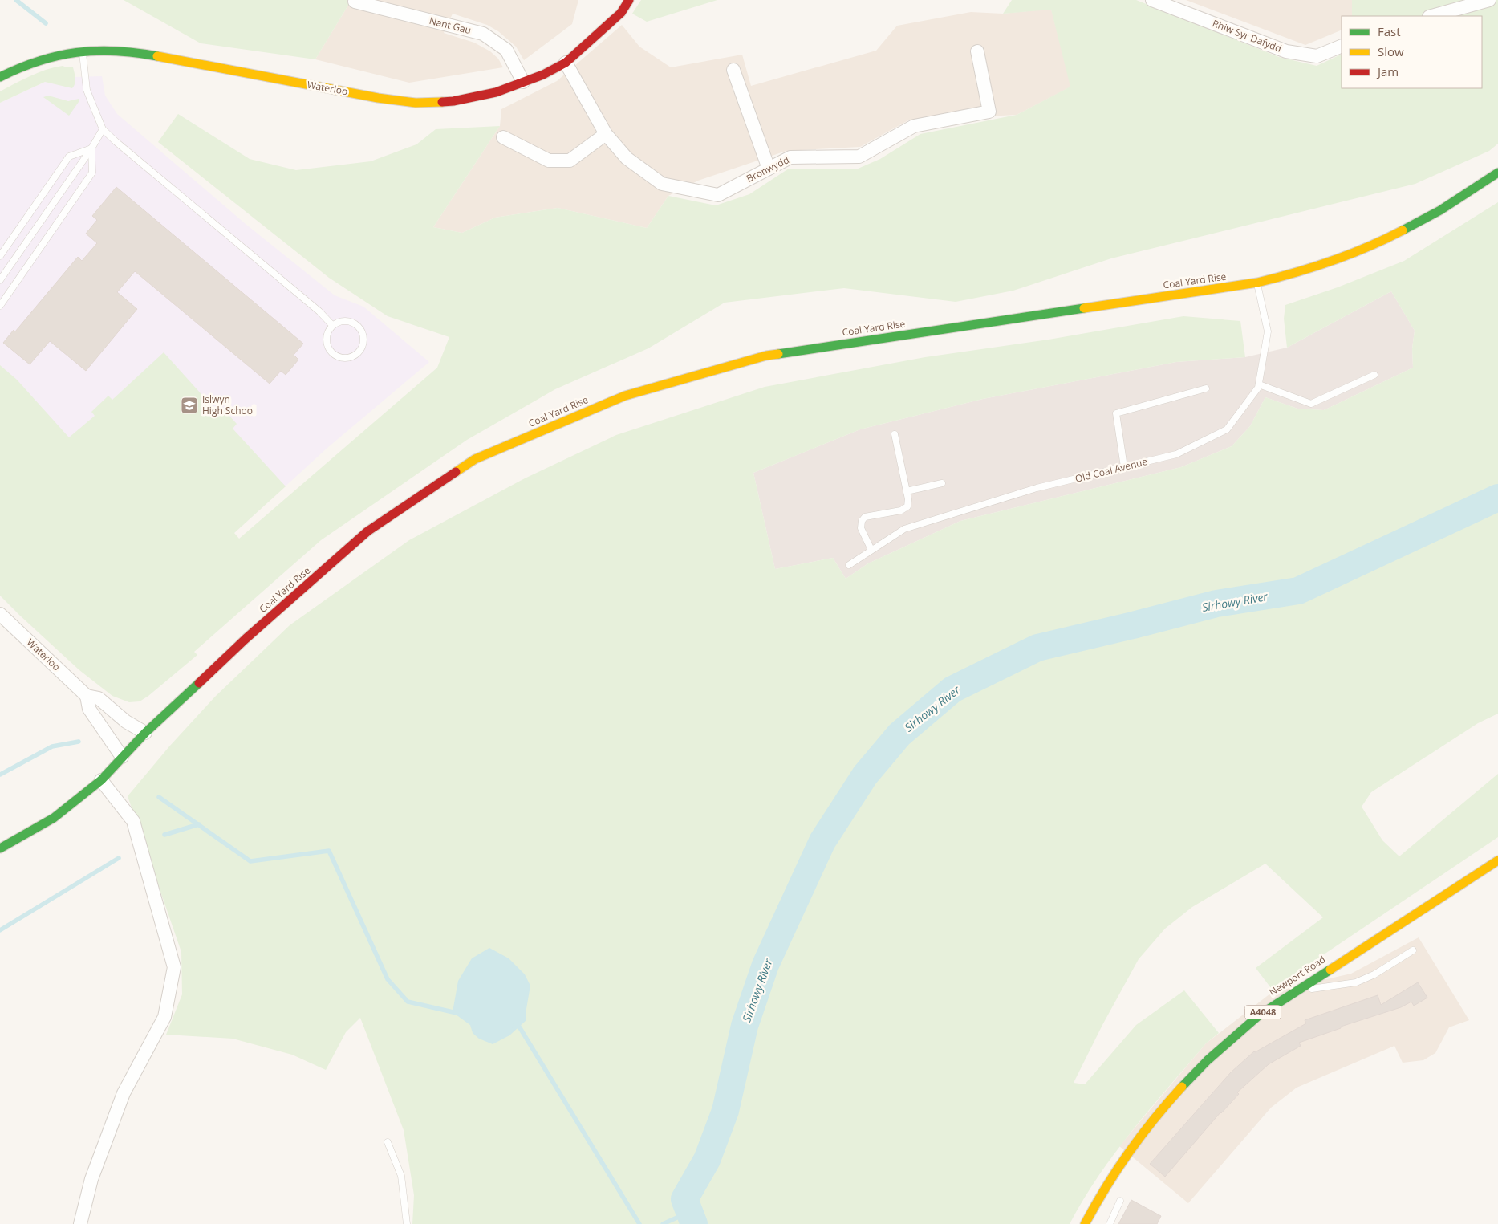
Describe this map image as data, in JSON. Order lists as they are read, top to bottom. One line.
{"streets":{"main road":["Waterloo","Coal Yard Rise","Newport Road","A4048"],"street":["Nant Gau","Rhiw Syr Dafydd","Bronwydd"],"lane":["Old Coal Avenue"]},"crossings":[["Nant Gau","Waterloo"],["Waterloo","Bronwydd"],["Waterloo","Coal Yard Rise"],["Coal Yard Rise","Old Coal Avenue"]],"water":["Sirhowy River"],"places":{"school or university":["Islwyn High School"]},"legend":["Fast","Slow","Jam"]}
